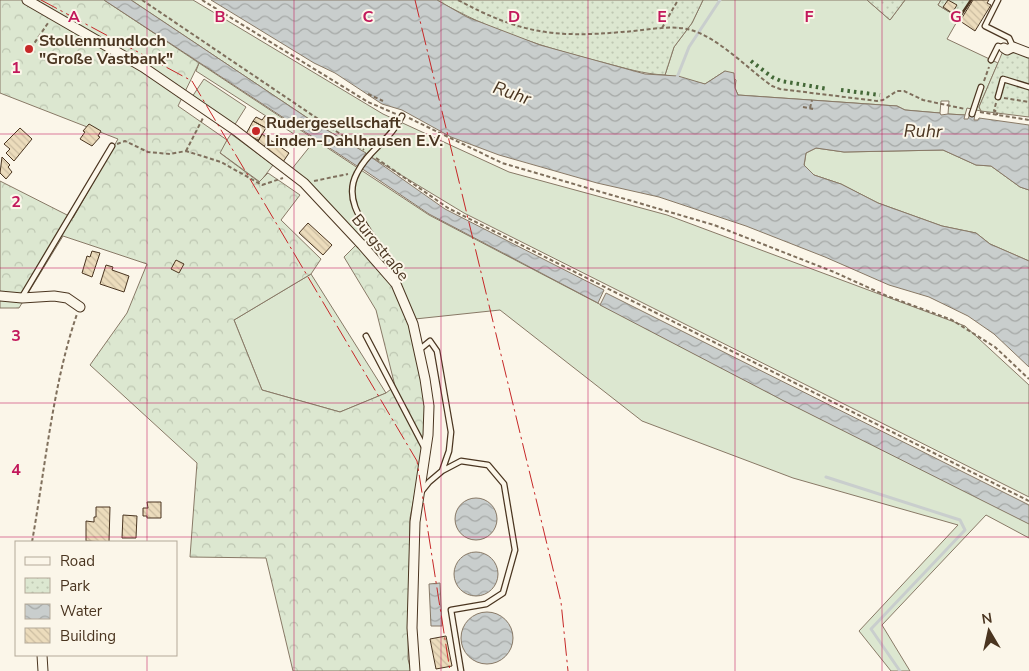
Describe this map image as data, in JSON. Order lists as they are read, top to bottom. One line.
{"streets":{"street":["Burgstraße"]},"water":["Ruhr"],"places":["Stollenmundloch \"Große Vastbank\"","Rudergesellschaft Linden-Dahlhausen E.V."],"legend":["Road","Park","Water","Building"],"north":"top","grid":{"columns":["A","B","C","D","E","F","G"],"rows":["1","2","3","4"]}}
